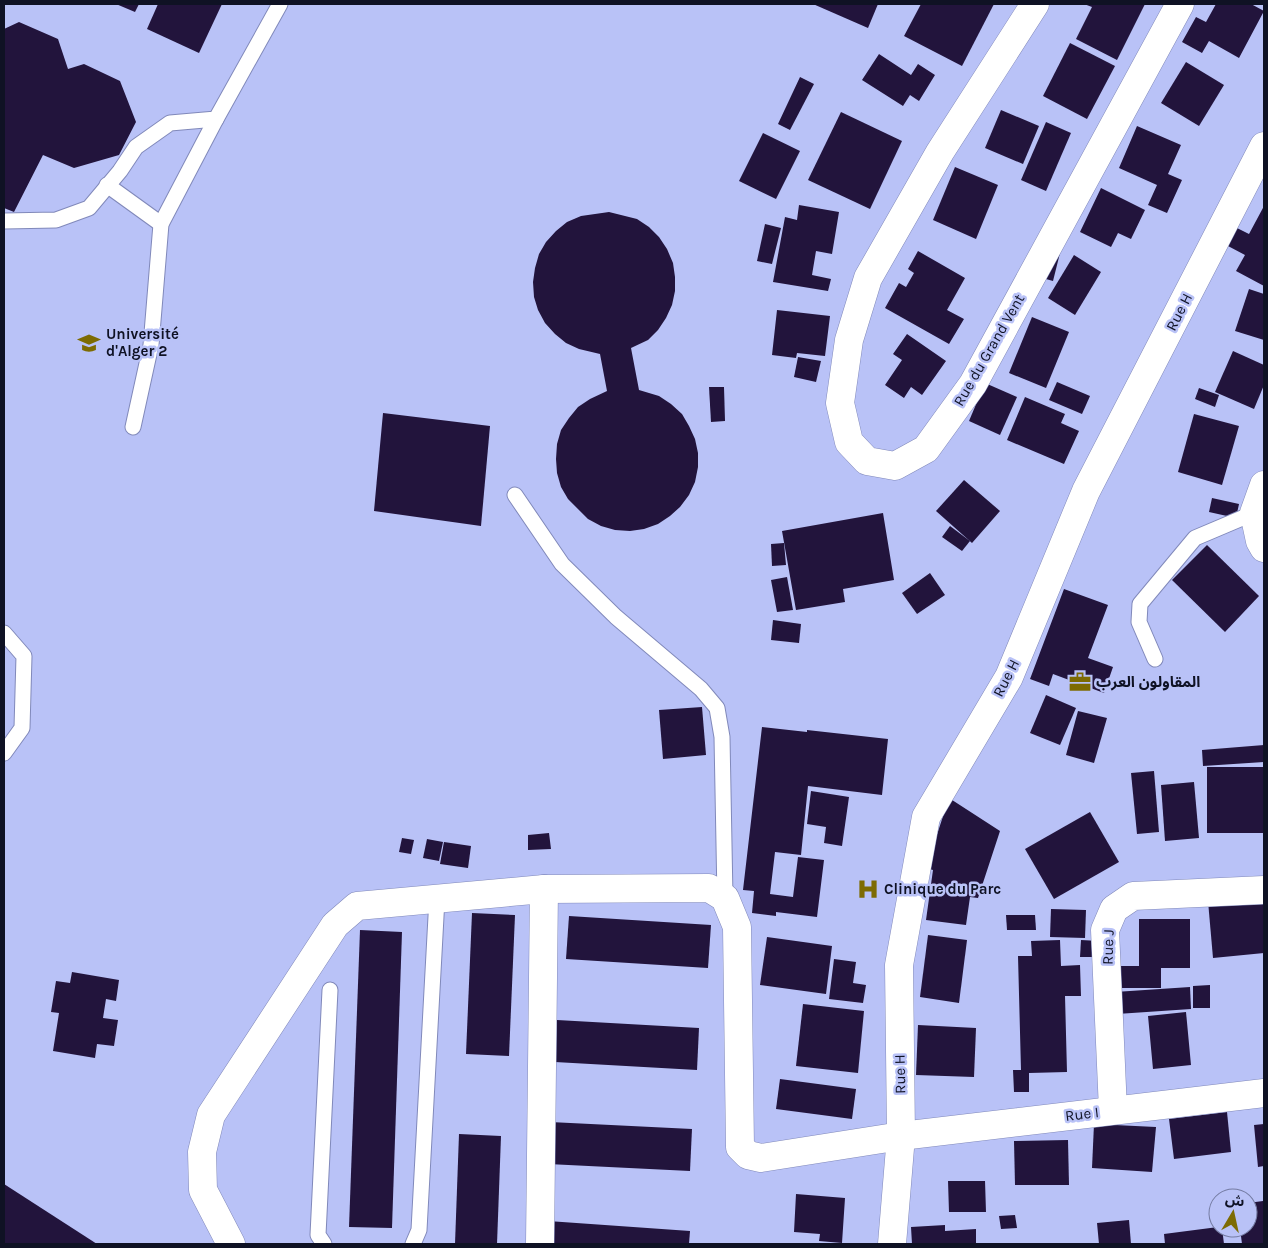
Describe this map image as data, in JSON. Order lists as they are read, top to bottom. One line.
{"streets":{"street":["Rue H","Rue du Grand Vent","Rue J","Rue I"]},"crossings":[["Rue H","Rue I"],["Rue J","Rue I"]],"places":{"school or university":["Université d'Alger 2"],"office":["المقاولون العرب"],"hospital":["Clinique du Parc"]},"north":"top"}
